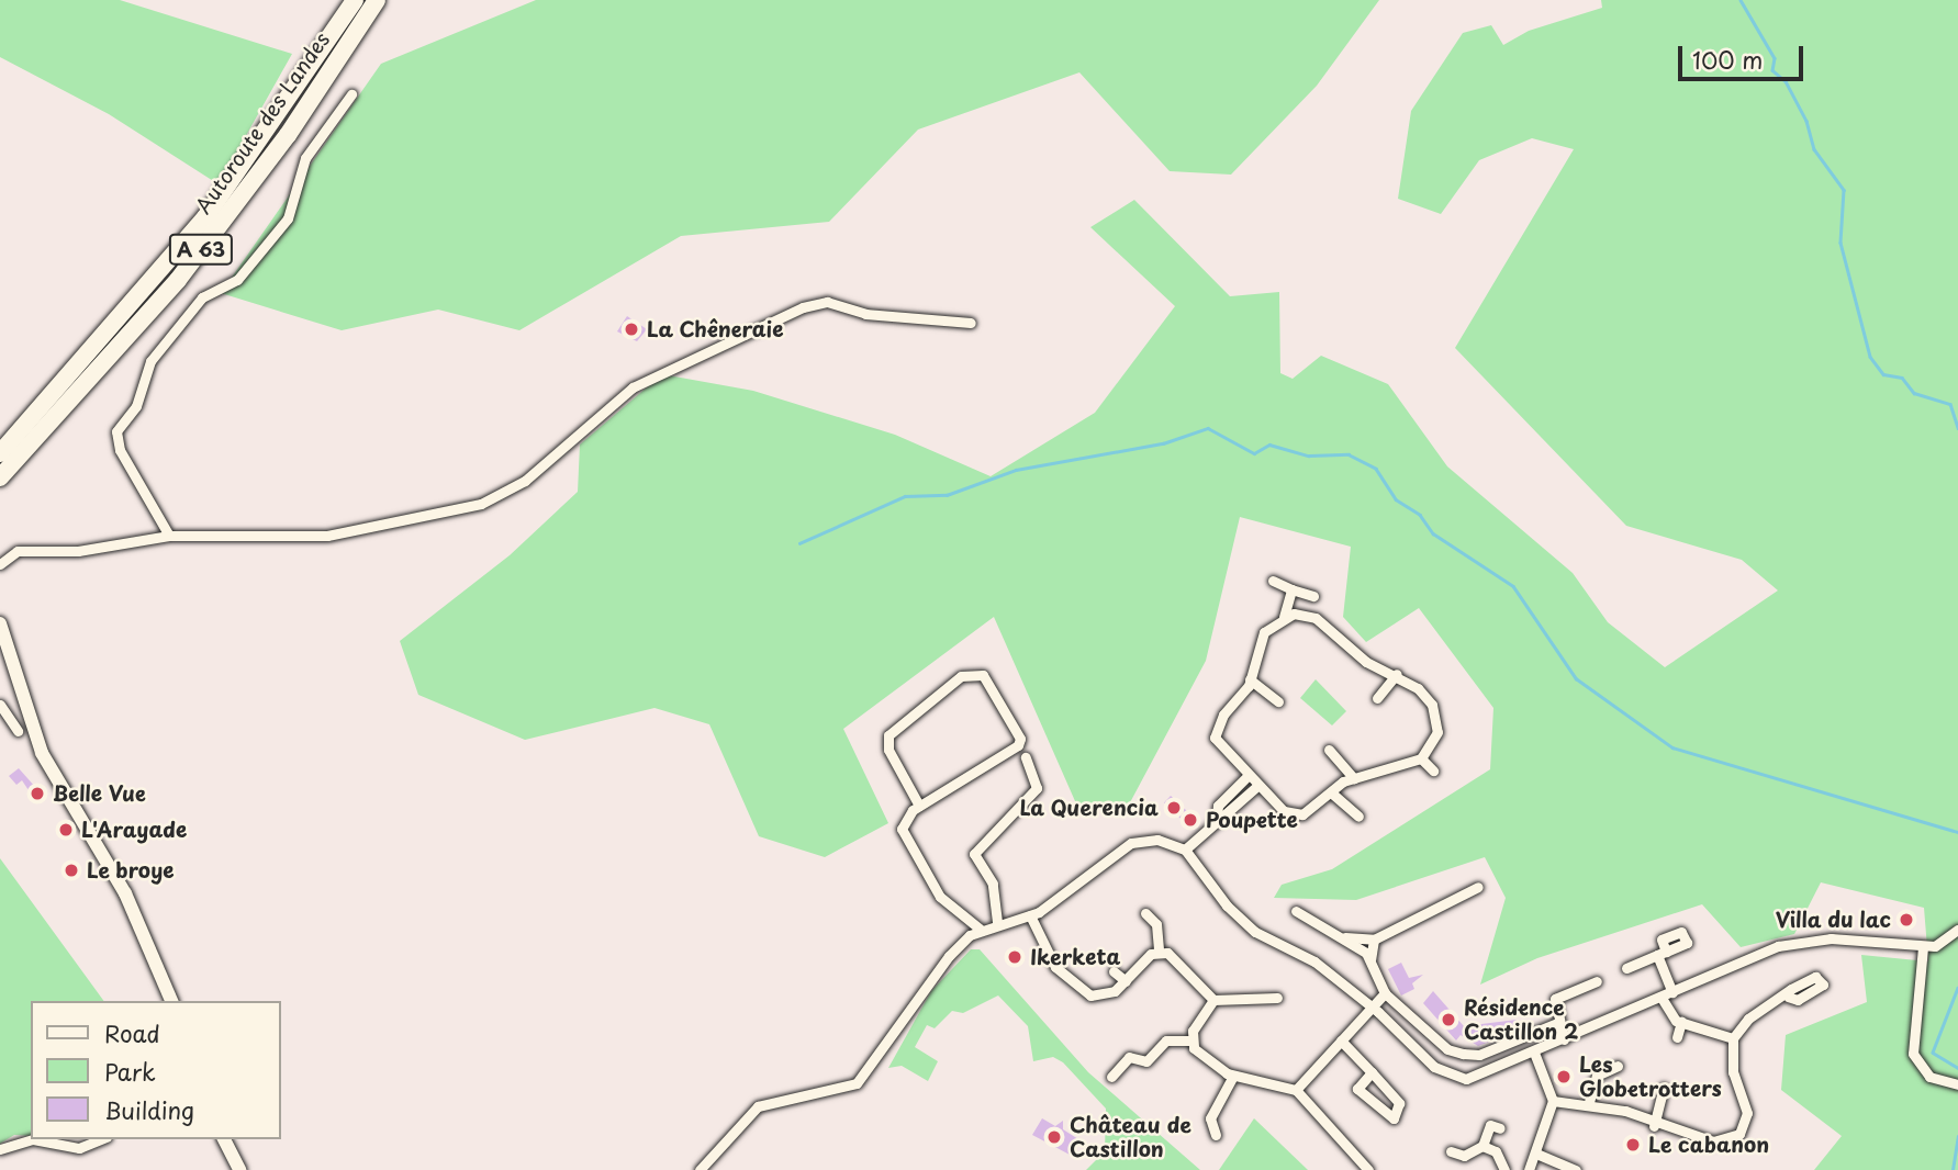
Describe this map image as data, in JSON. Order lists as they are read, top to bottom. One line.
{"streets":{"highway":["Autoroute des Landes","A 63"]},"places":["La Chêneraie","Belle Vue","La Querencia","Poupette","L'Arayade","Le broye","Villa du lac","Ikerketa","Résidence Castillon 2","Les Globetrotters","Château de Castillon","Le cabanon"],"legend":["Road","Park","Building"],"scale_bar":"100 m"}
